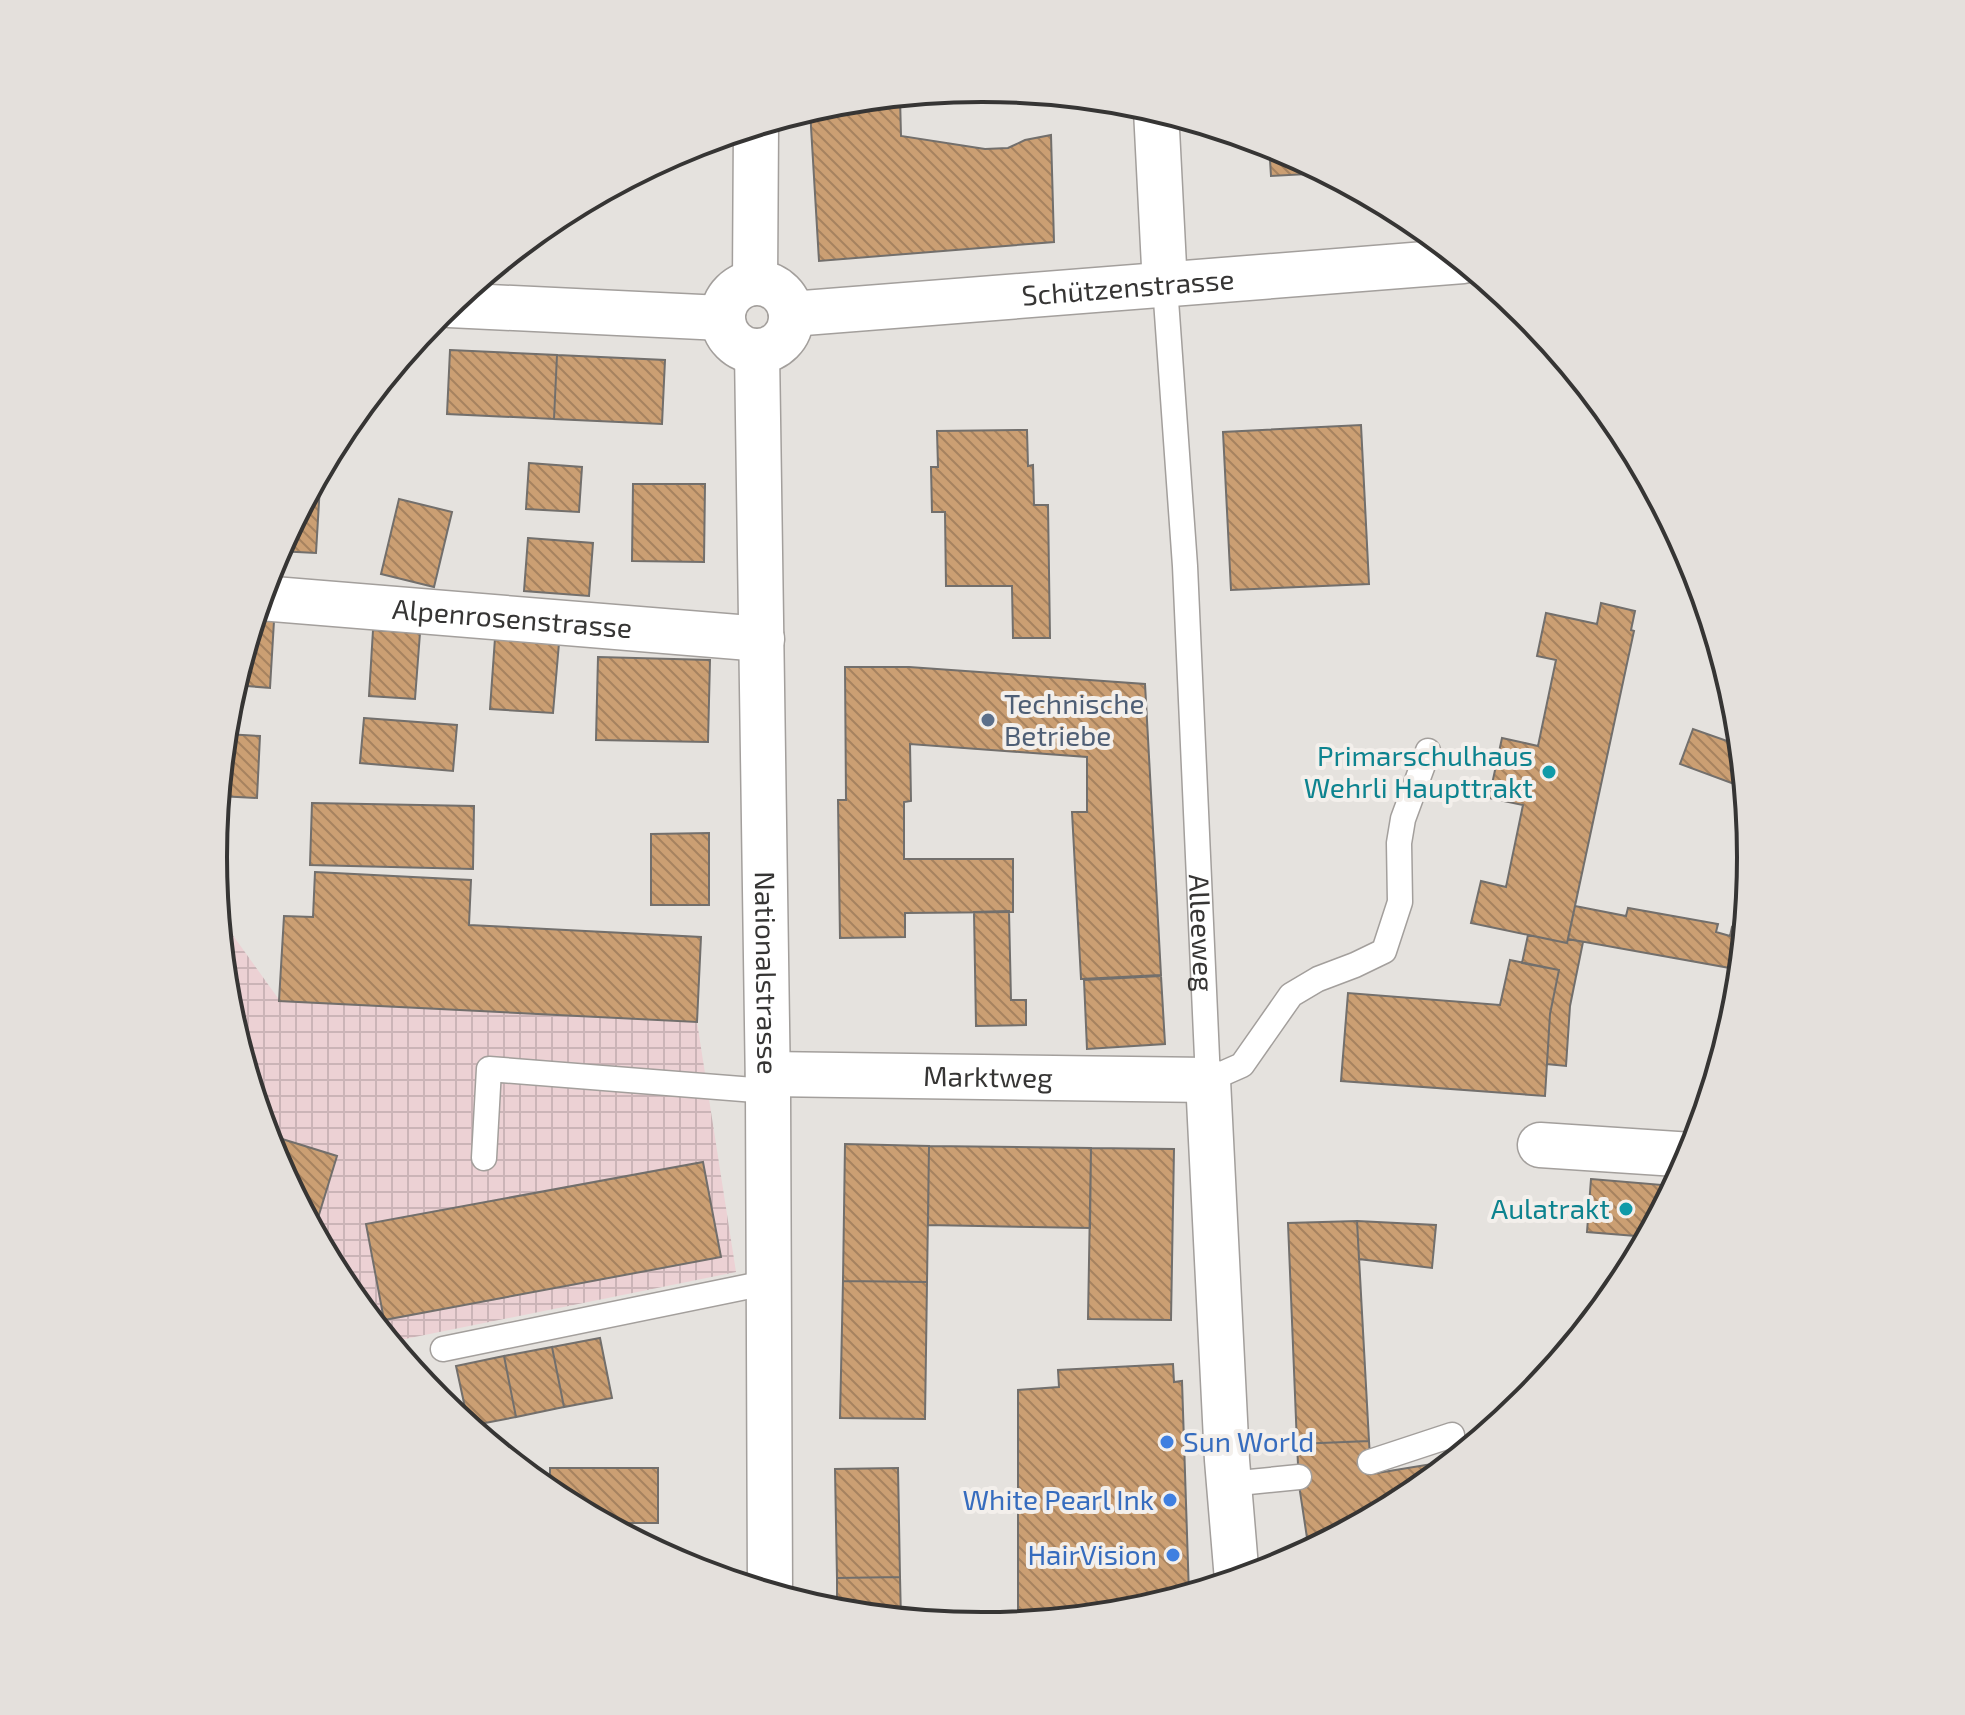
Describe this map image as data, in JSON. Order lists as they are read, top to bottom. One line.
{"streets":{"street":["Schützenstrasse","Alpenrosenstrasse","Alleeweg","Nationalstrasse","Marktweg"]},"crossings":[["Schützenstrasse","Alleeweg"],["Schützenstrasse","Nationalstrasse"],["Alpenrosenstrasse","Nationalstrasse"],["Alleeweg","Marktweg"],["Nationalstrasse","Marktweg"]],"places":["Technische Betriebe","Primarschulhaus Wehrli Haupttrakt","Aulatrakt","Sun World","White Pearl Ink","HairVision"]}
